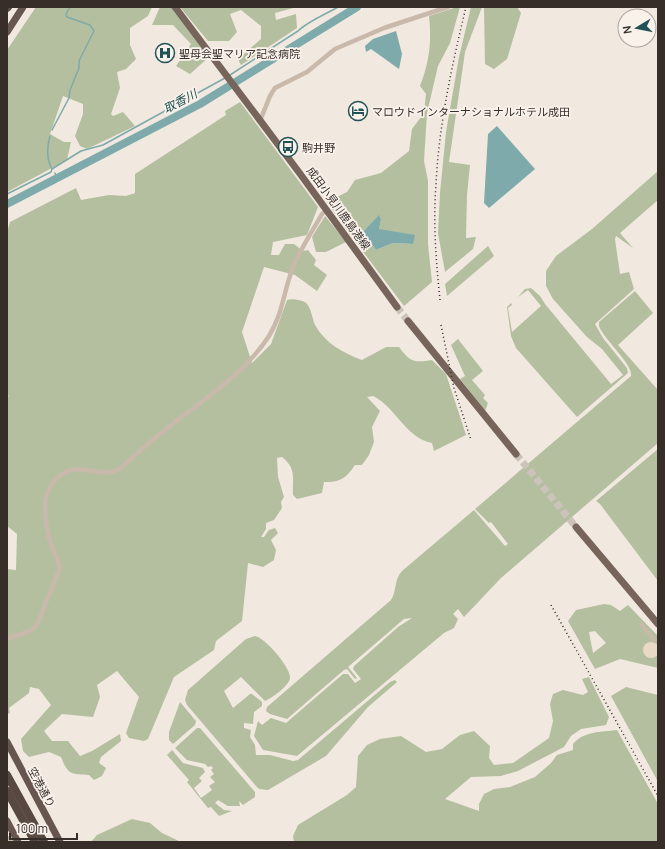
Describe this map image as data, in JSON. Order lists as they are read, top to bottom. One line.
{"streets":{"highway":["空港通り"],"main road":["成田小見川鹿島港線"]},"water":["取香川"],"places":{"hospital":["聖母会聖マリア記念病院"],"hotel":["マロウドインターナショナルホテル成田"],"bus stop":["駒井野"]},"scale_bar":"100 m","north":"left"}
